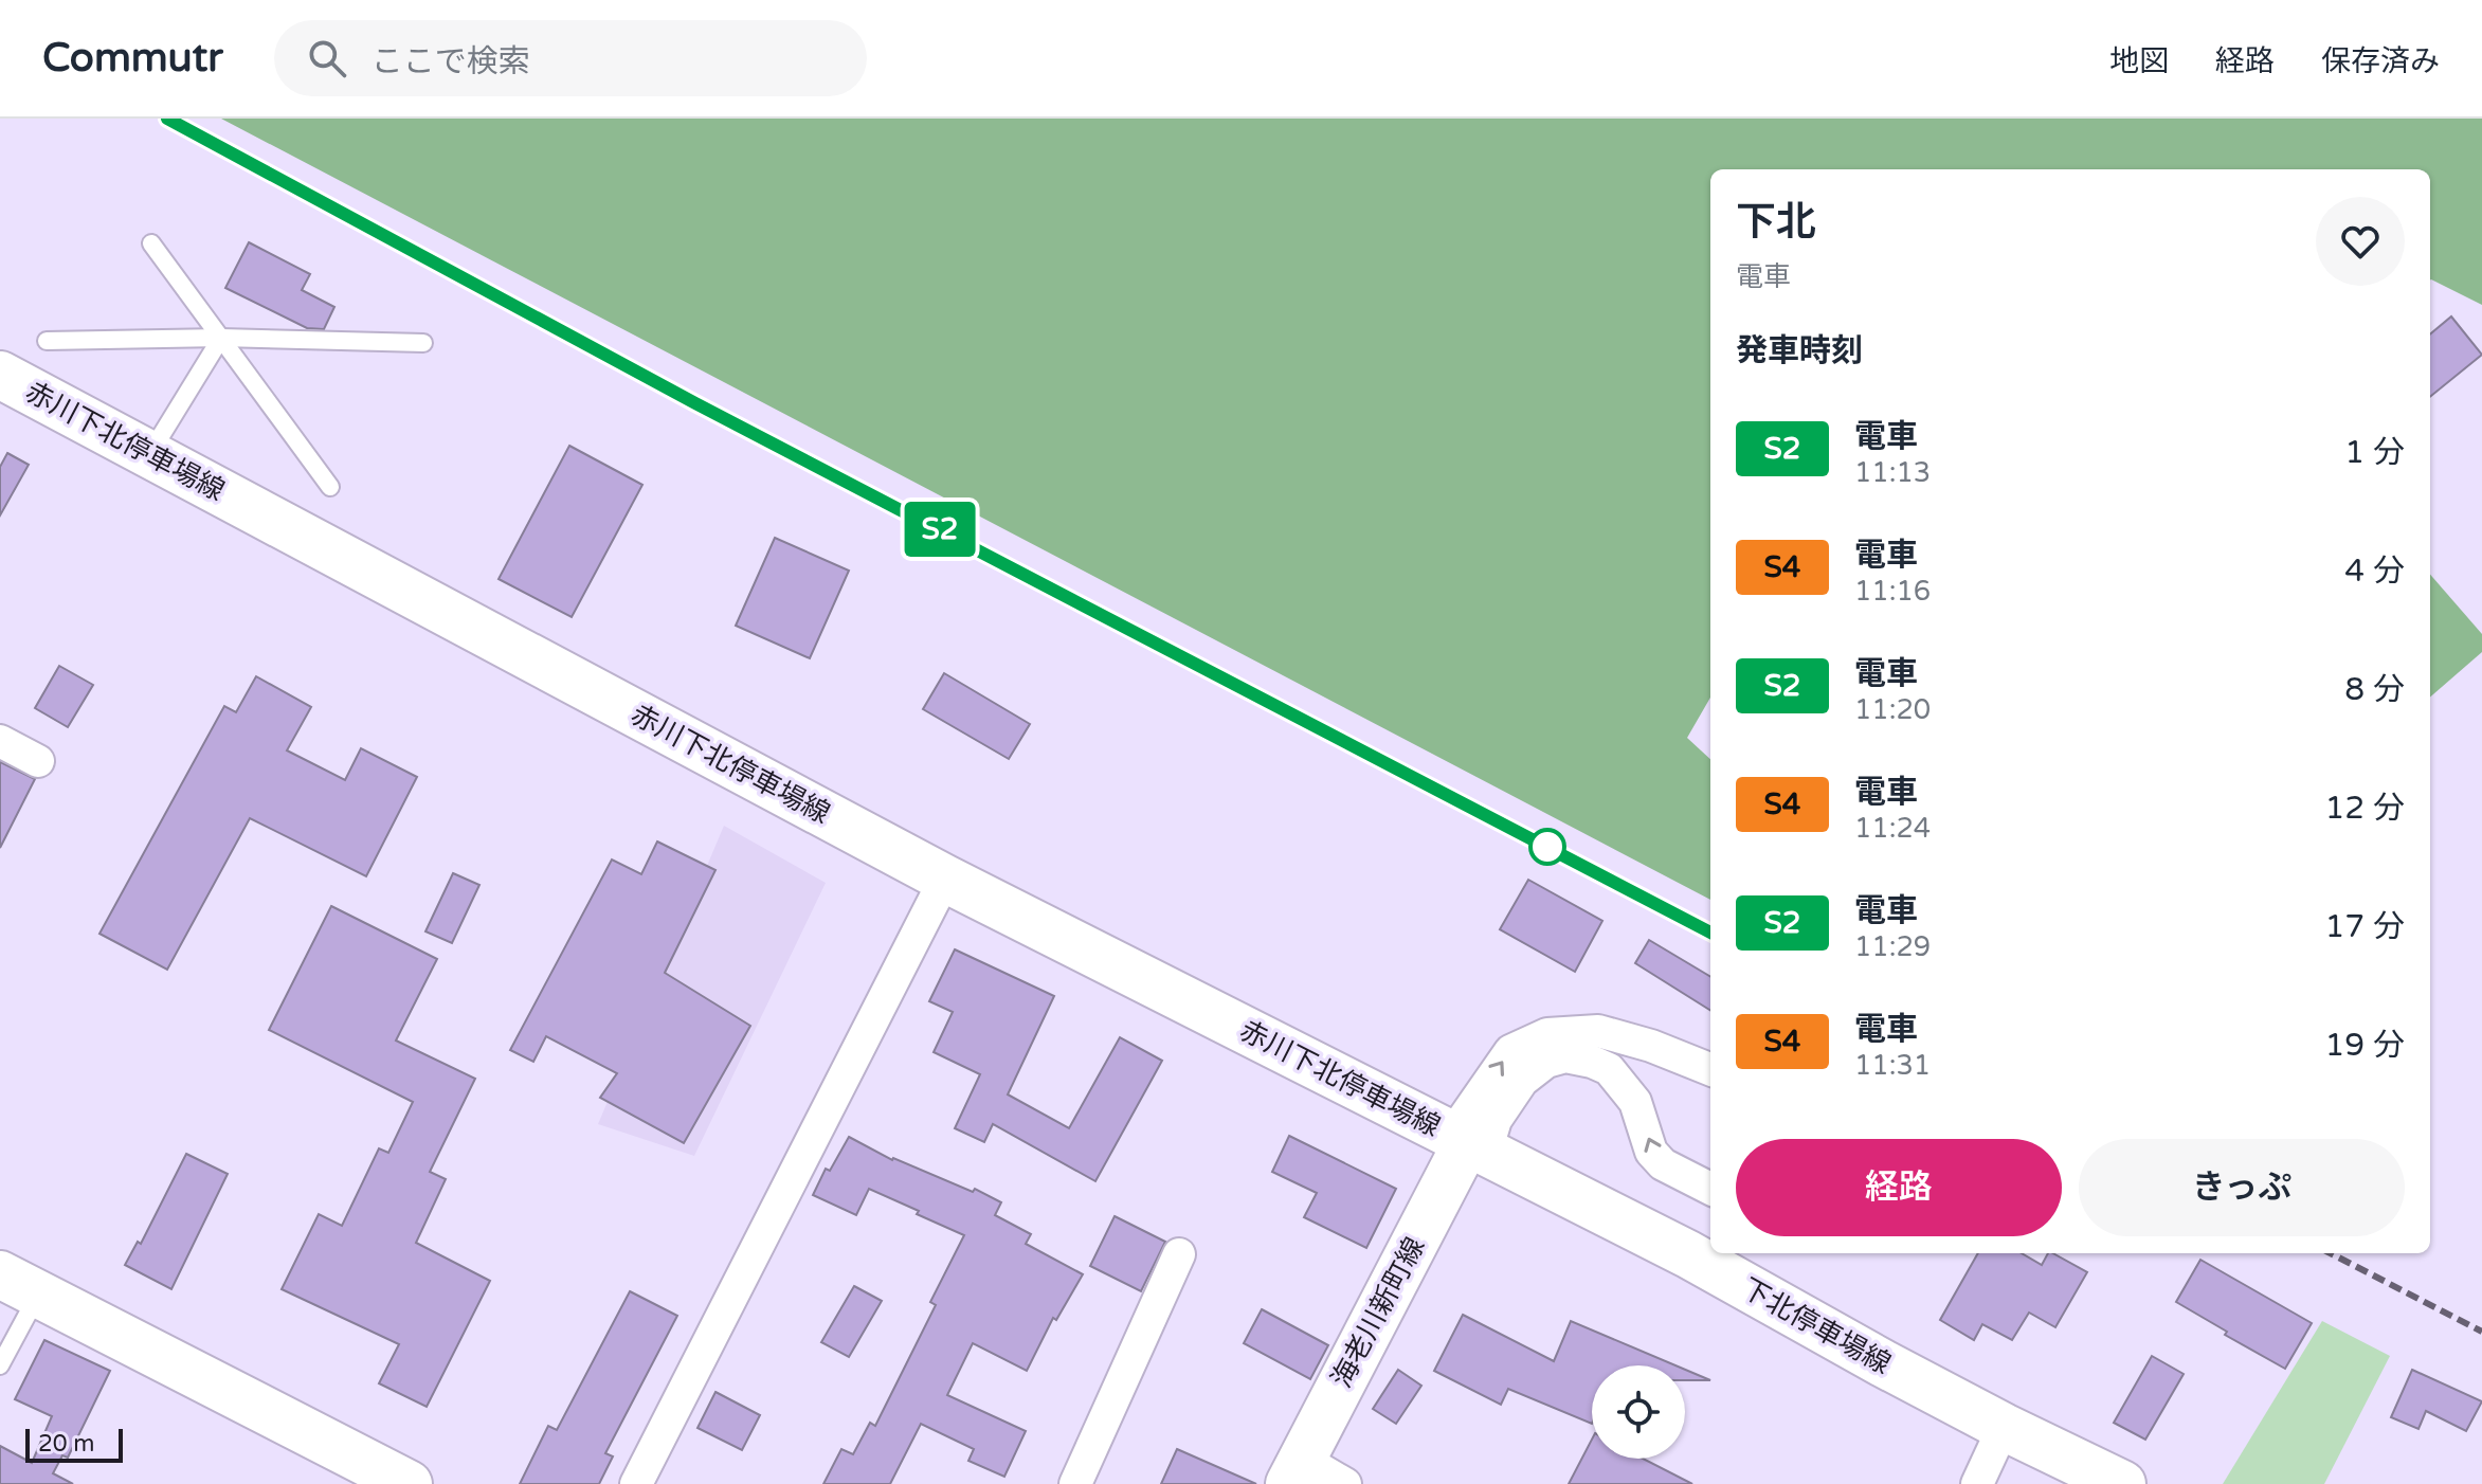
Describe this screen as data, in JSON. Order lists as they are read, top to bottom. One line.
{"streets":{"main road":["赤川下北停車場線","海老川新町線","下北停車場線"]},"crossings":[["赤川下北停車場線","海老川新町線"],["赤川下北停車場線","下北停車場線"],["海老川新町線","下北停車場線"]],"scale_bar":"20 m","page":{"header":"Commutr","search":"ここで検索","nav":["地図","経路","保存済み"],"on_map":"S2","heading":[["下北","電車"],"発車時刻"],"list":[{"mark":"S2","name":"電車","note":"11:13","value":"1 分"},{"mark":"S4","name":"電車","note":"11:16","value":"4 分"},{"mark":"S2","name":"電車","note":"11:20","value":"8 分"},{"mark":"S4","name":"電車","note":"11:24","value":"12 分"},{"mark":"S2","name":"電車","note":"11:29","value":"17 分"},{"mark":"S4","name":"電車","note":"11:31","value":"19 分"}],"buttons":["経路","きっぷ"],"scale":"20 m"}}
